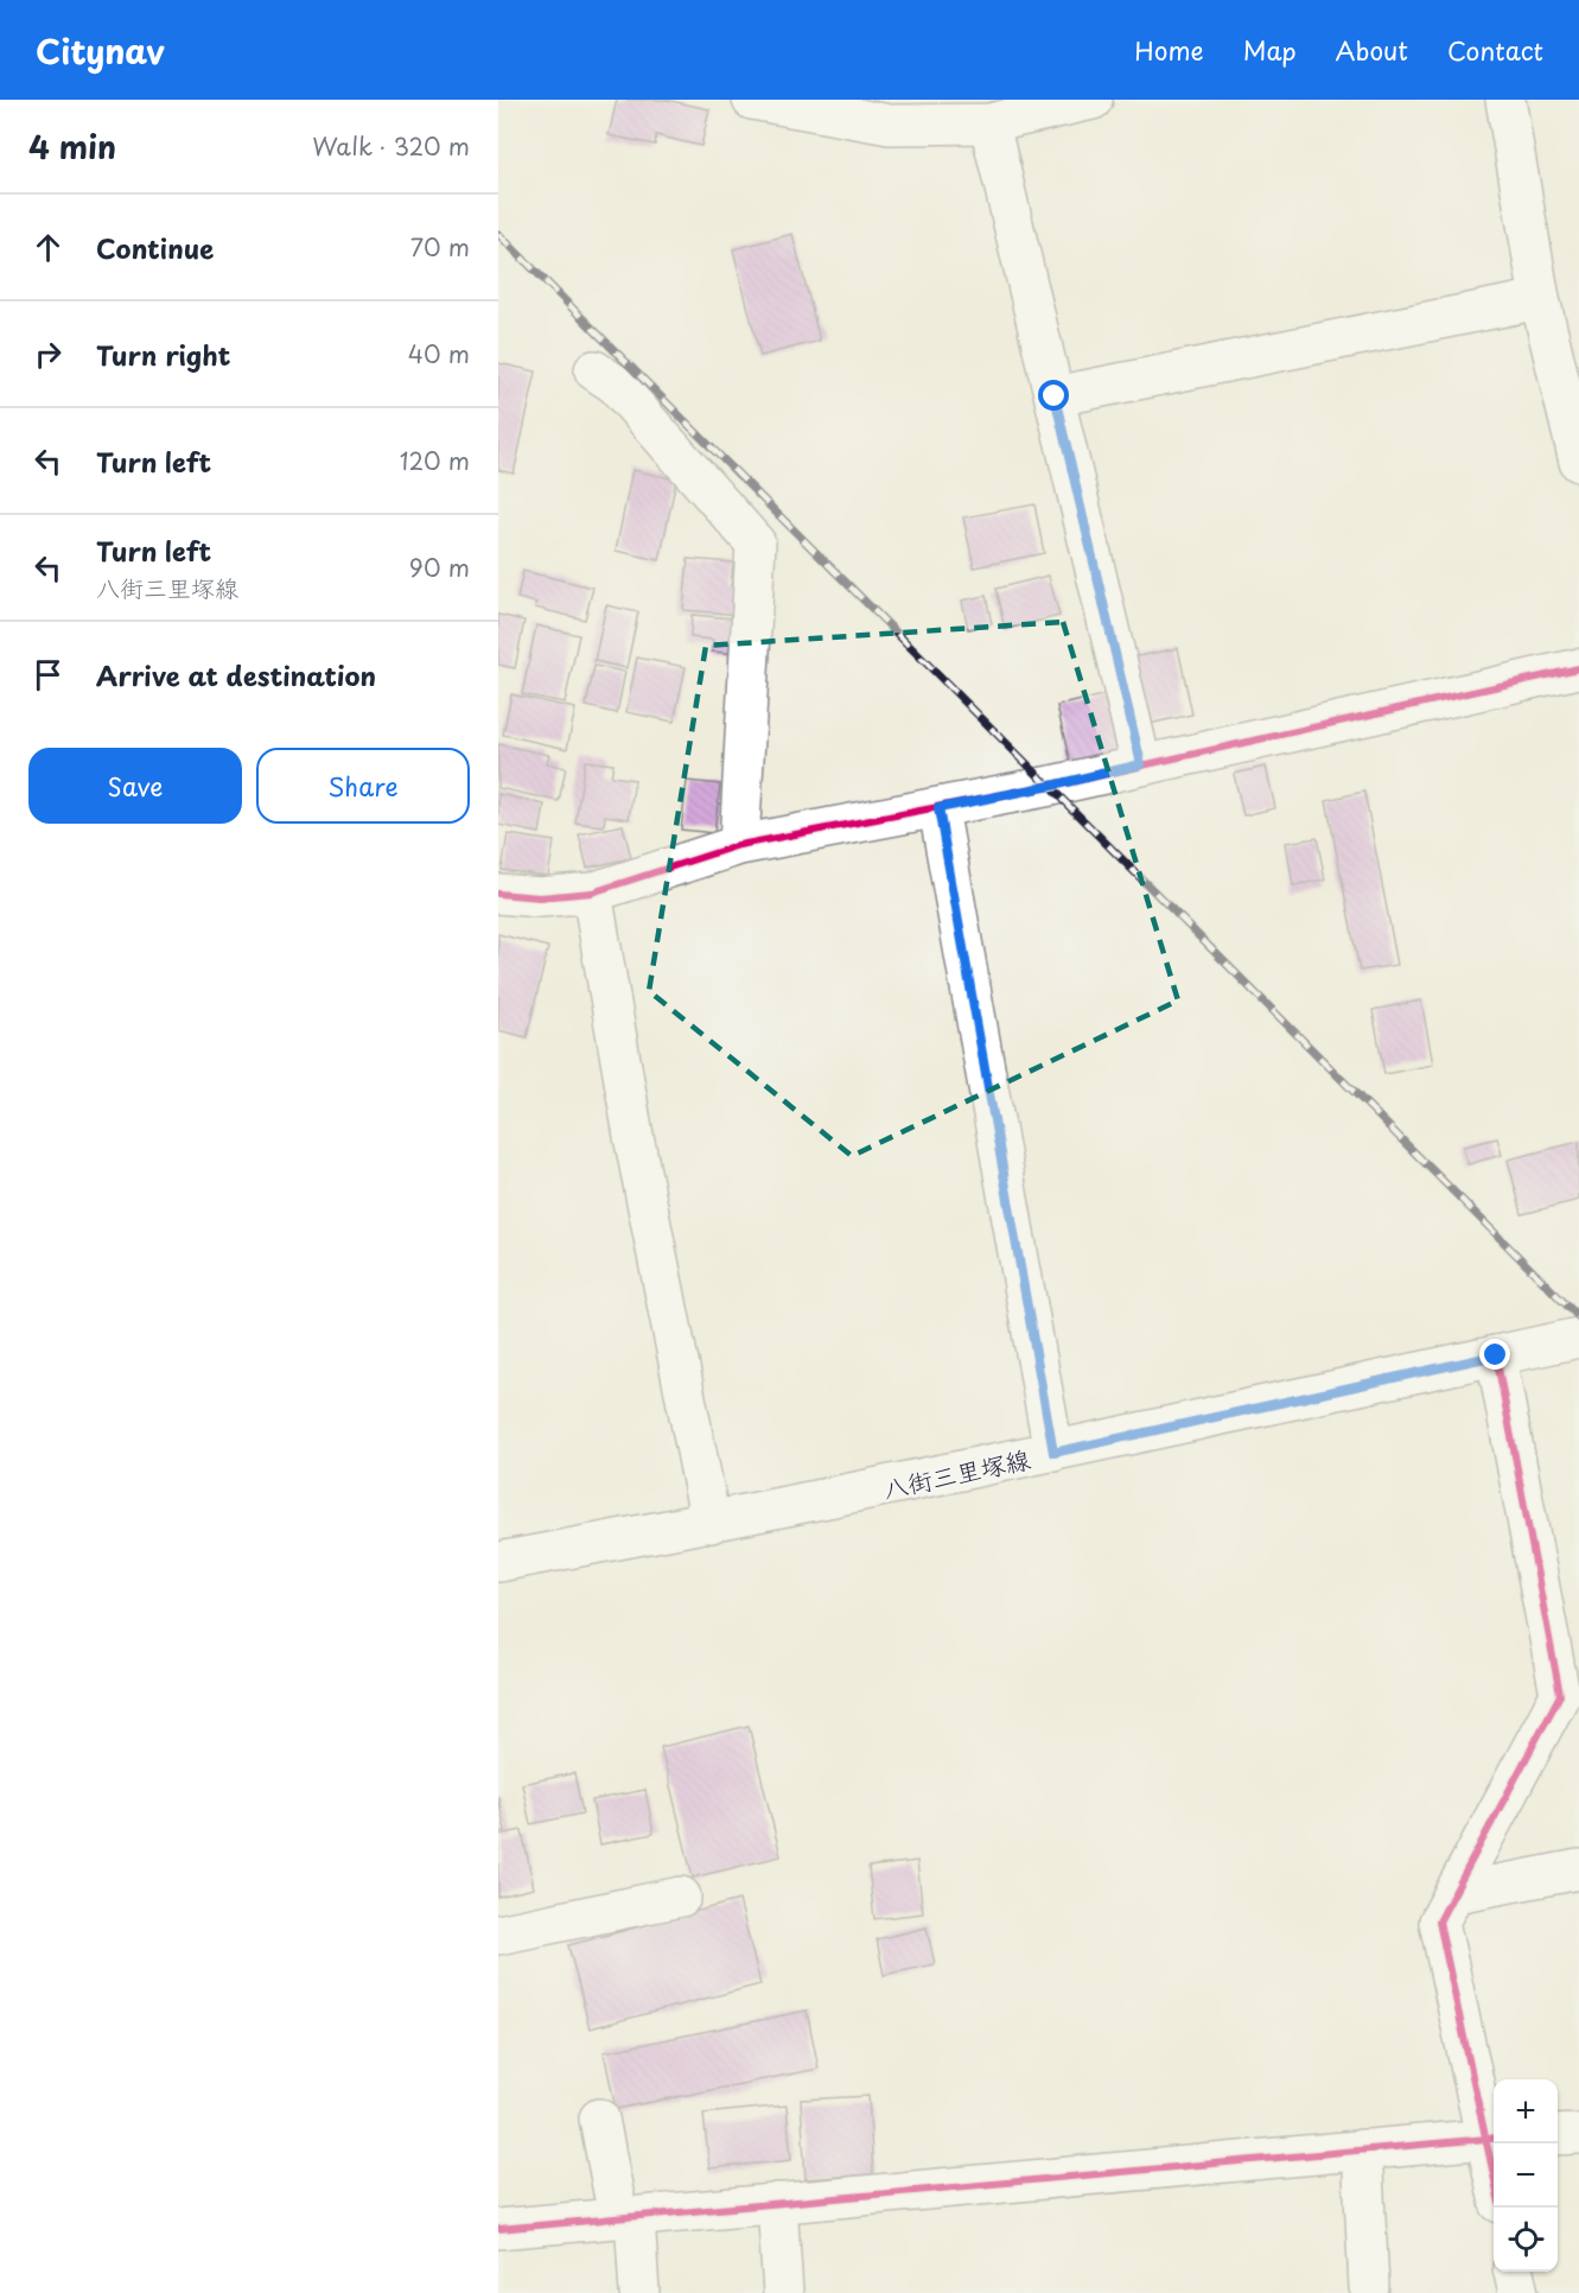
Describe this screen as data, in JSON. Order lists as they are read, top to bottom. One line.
{"streets":{"street":["八街三里塚線"]},"page":{"header":"Citynav","nav":["Home","Map","About","Contact"],"heading":["4 min","Walk · 320 m"],"list":[["Continue","70 m"],["Turn right","40 m"],["Turn left","120 m"],["Turn left","八街三里塚線","90 m"],"Arrive at destination"],"buttons":["Save","Share"],"map_buttons":["+","−"]}}
